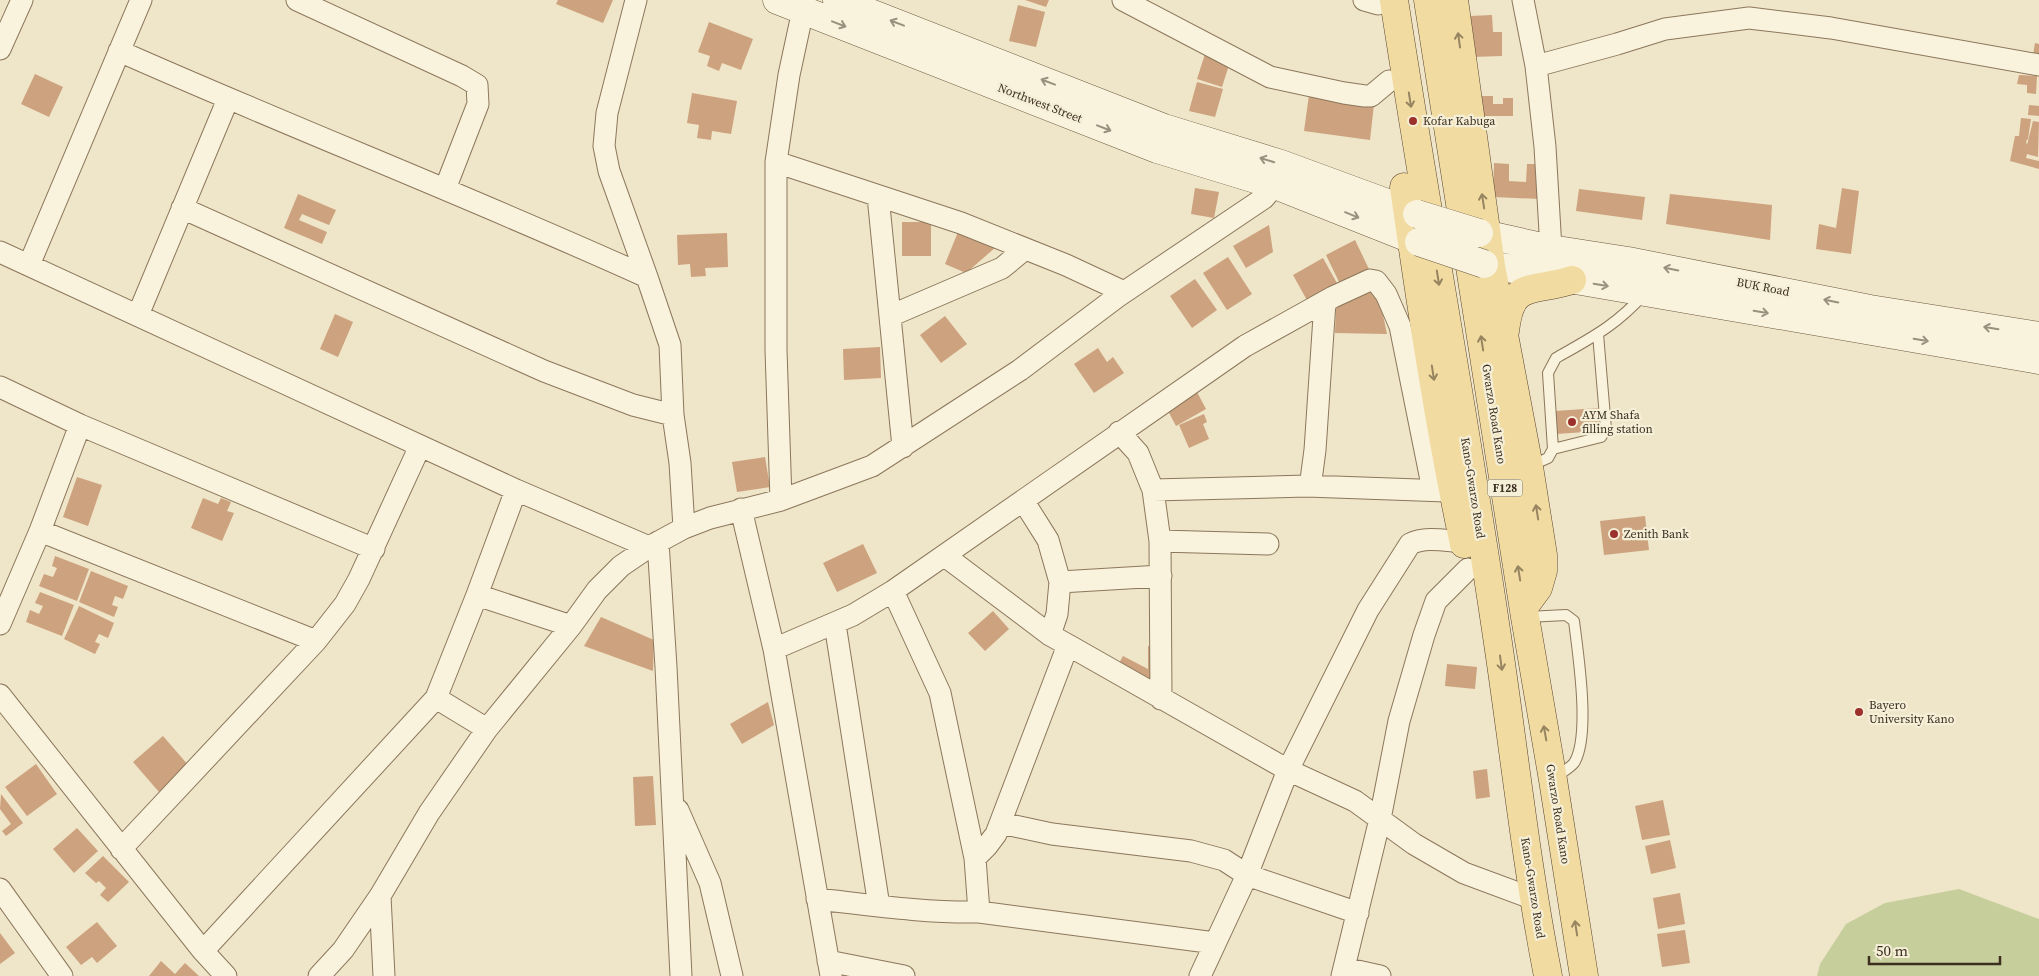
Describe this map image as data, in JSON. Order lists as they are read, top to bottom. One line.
{"streets":{"main road":["Northwest Street","BUK Road","Gwarzo Road Kano","Kano-Gwarzo Road","F128"]},"places":["Kofar Kabuga","AYM Shafa filling station","Zenith Bank","Bayero University Kano"],"scale_bar":"50 m"}
